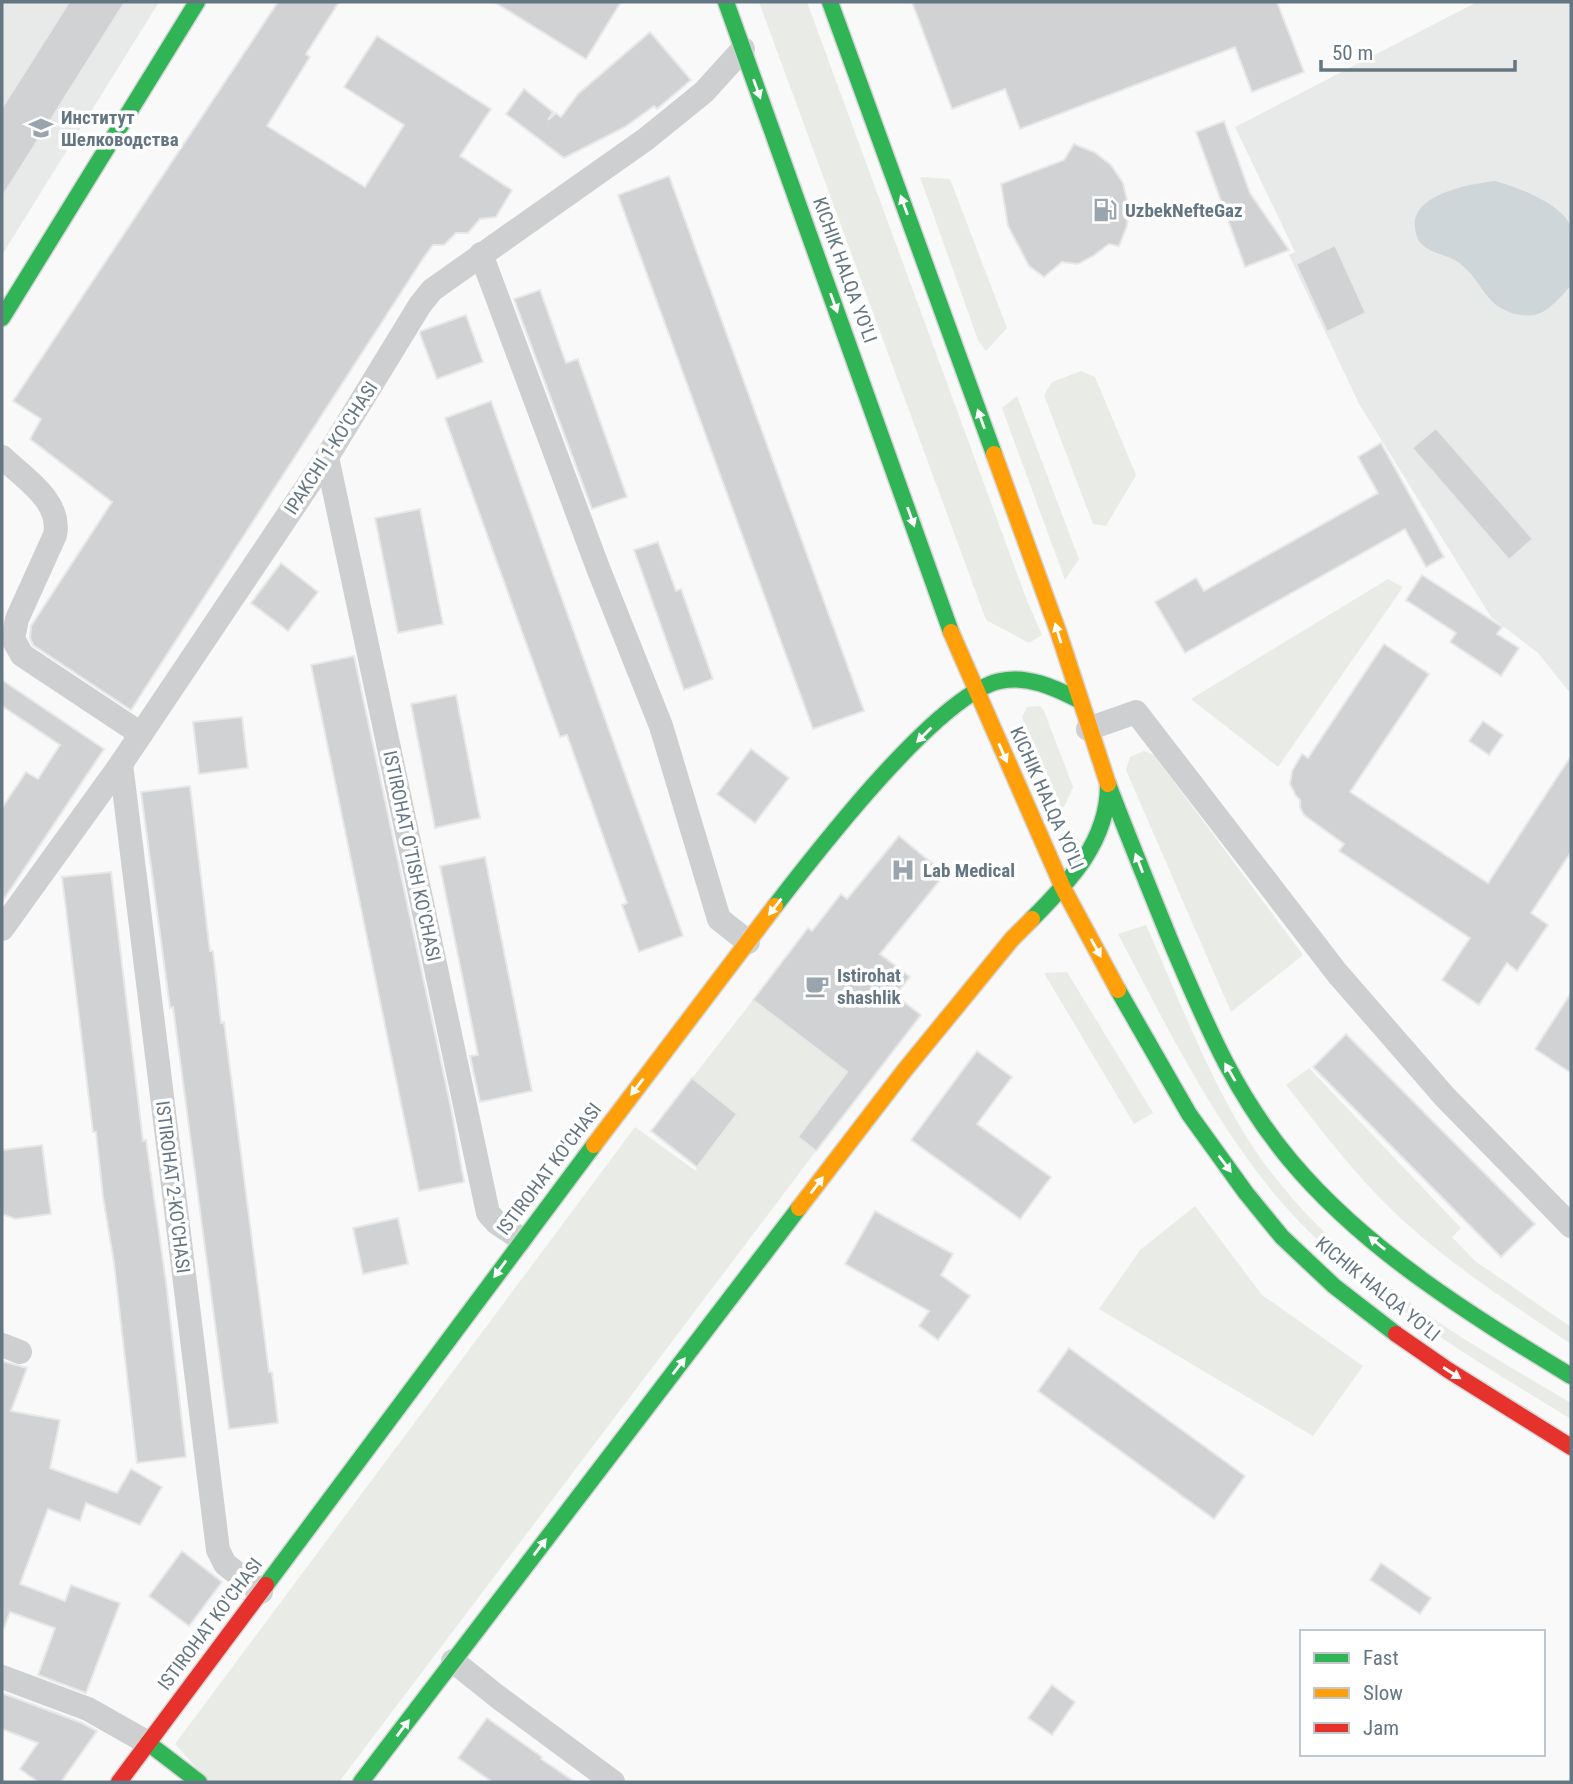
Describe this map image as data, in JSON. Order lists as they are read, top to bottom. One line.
{"streets":{"main road":["KICHIK HALQA YO'LI","ISTIROHAT KO'CHASI"],"street":["IPAKCHI 1-KO'CHASI","ISTIROHAT O'TISH KO'CHASI","ISTIROHAT 2-KO'CHASI"]},"crossings":[["KICHIK HALQA YO'LI","IPAKCHI 1-KO'CHASI"],["KICHIK HALQA YO'LI","ISTIROHAT KO'CHASI"],["IPAKCHI 1-KO'CHASI","ISTIROHAT O'TISH KO'CHASI"],["IPAKCHI 1-KO'CHASI","ISTIROHAT 2-KO'CHASI"],["ISTIROHAT O'TISH KO'CHASI","ISTIROHAT KO'CHASI"],["ISTIROHAT KO'CHASI","ISTIROHAT 2-KO'CHASI"]],"one_way":["ISTIROHAT KO'CHASI"],"places":{"school or university":["Институт Шелководства"],"fuel station":["UzbekNefteGaz"],"hospital":["Lab Medical"],"cafe":["Istirohat shashlik"]},"legend":["Fast","Slow","Jam"],"scale_bar":"50 m"}
